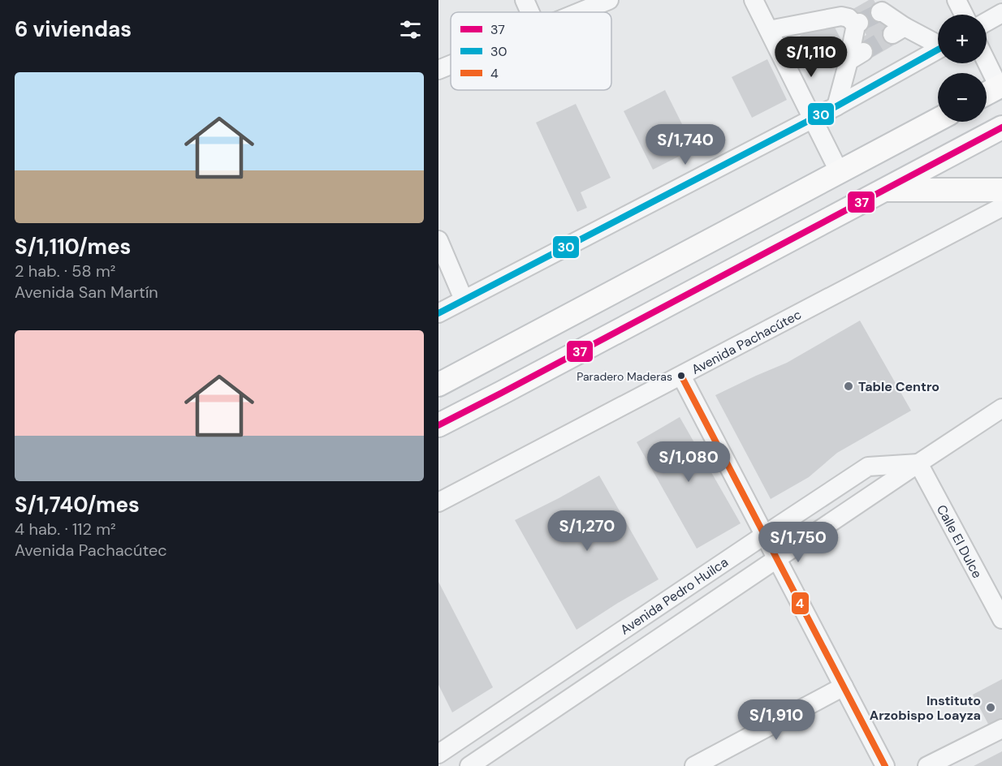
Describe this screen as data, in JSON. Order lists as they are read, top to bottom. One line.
{"streets":{"street":["Avenida Pachacútec","Calle El Dulce","Avenida Pedro Huilca"]},"crossings":[["Calle El Dulce","Avenida Pedro Huilca"]],"places":["Paradero Maderas","Table Centro","Instituto Arzobispo Loayza"],"lines":["transit line 30","transit line 37","transit line 4"],"legend":["37","30","4"],"page":{"heading":"6 viviendas","map_buttons":["+","−"],"price":["S/1,110","S/1,740","S/1,080","S/1,270","S/1,750","S/1,910"],"list":[{"name":"S/1,110/mes","note":"2 hab. · 58 m² · Avenida San Martín"},{"name":"S/1,740/mes","note":"4 hab. · 112 m² · Avenida Pachacútec"}]}}
